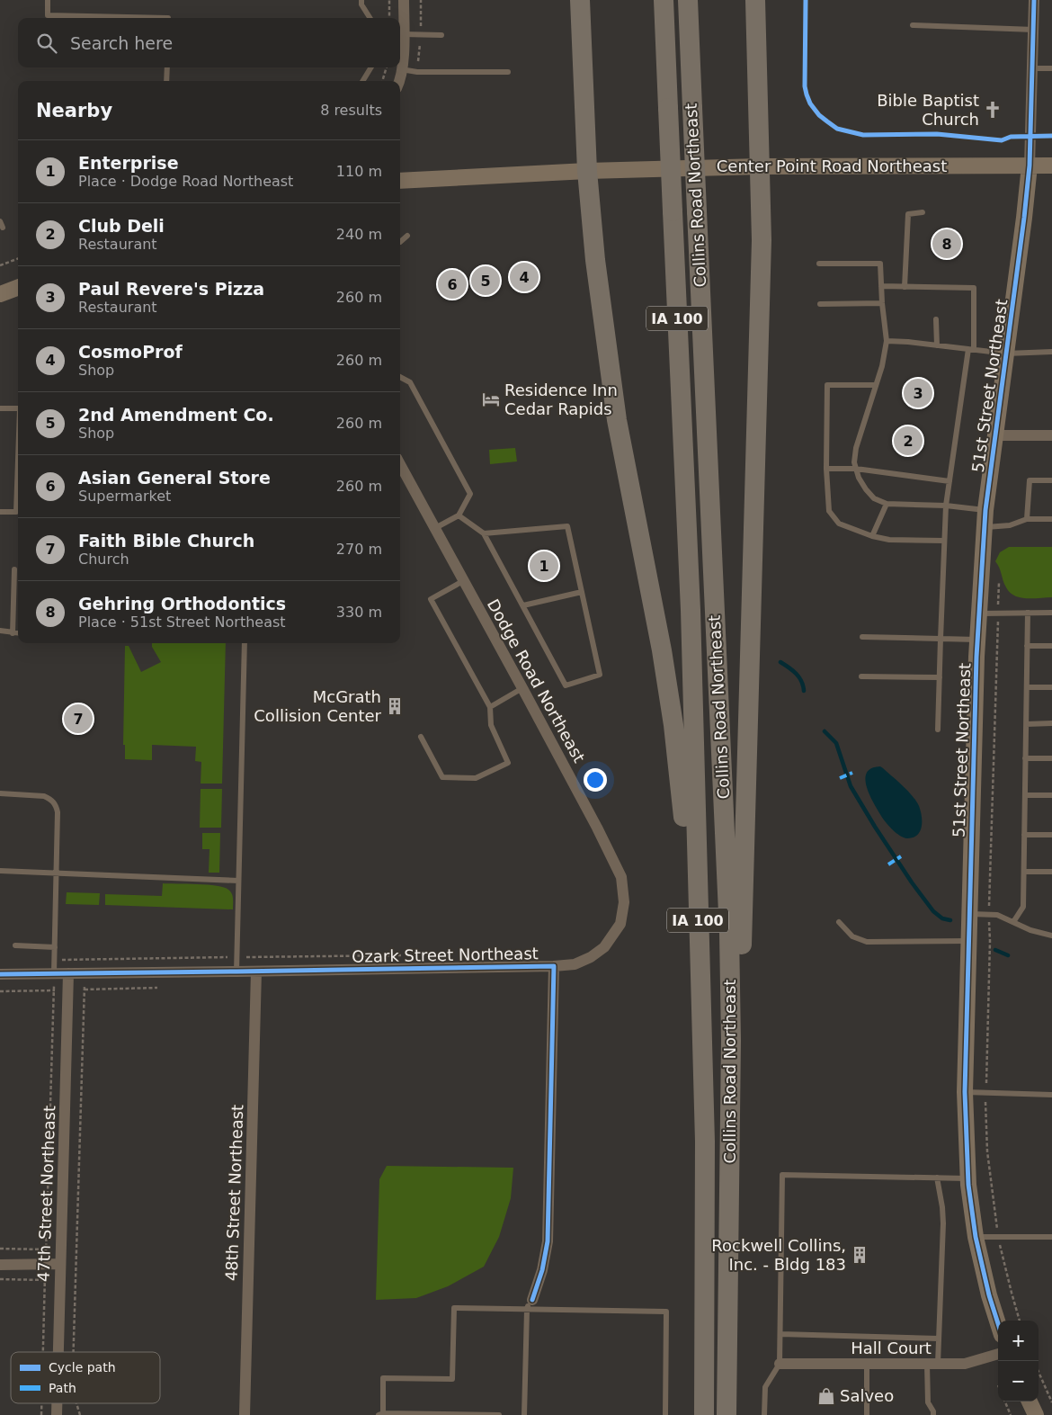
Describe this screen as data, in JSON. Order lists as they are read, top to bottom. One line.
{"streets":{"highway":["Collins Road Northeast","IA 100"],"street":["Center Point Road Northeast","51st Street Northeast","Dodge Road Northeast","Ozark Street Northeast","48th Street Northeast","47th Street Northeast","Hall Court"]},"crossings":[["Center Point Road Northeast","51st Street Northeast"],["Dodge Road Northeast","Ozark Street Northeast"],["Ozark Street Northeast","48th Street Northeast"],["Ozark Street Northeast","47th Street Northeast"]],"places":{"church":["Bible Baptist Church"],"hotel":["Residence Inn Cedar Rapids"],"building":["McGrath Collision Center","Rockwell Collins, Inc. - Bldg 183"],"shop":["Salveo"]},"legend":["Cycle path","Path"],"page":{"search":"Search here","heading":["Nearby","8 results"],"list":[{"mark":"1","name":"Enterprise","note":"Place · Dodge Road Northeast","value":"110 m"},{"mark":"2","name":"Club Deli","note":"Restaurant","value":"240 m"},{"mark":"3","name":"Paul Revere's Pizza","note":"Restaurant","value":"260 m"},{"mark":"4","name":"CosmoProf","note":"Shop","value":"260 m"},{"mark":"5","name":"2nd Amendment Co.","note":"Shop","value":"260 m"},{"mark":"6","name":"Asian General Store","note":"Supermarket","value":"260 m"},{"mark":"7","name":"Faith Bible Church","note":"Church","value":"270 m"},{"mark":"8","name":"Gehring Orthodontics","note":"Place · 51st Street Northeast","value":"330 m"}],"pins":["8","4","5","6","3","2","1","7"],"map_buttons":["+","−"]}}
